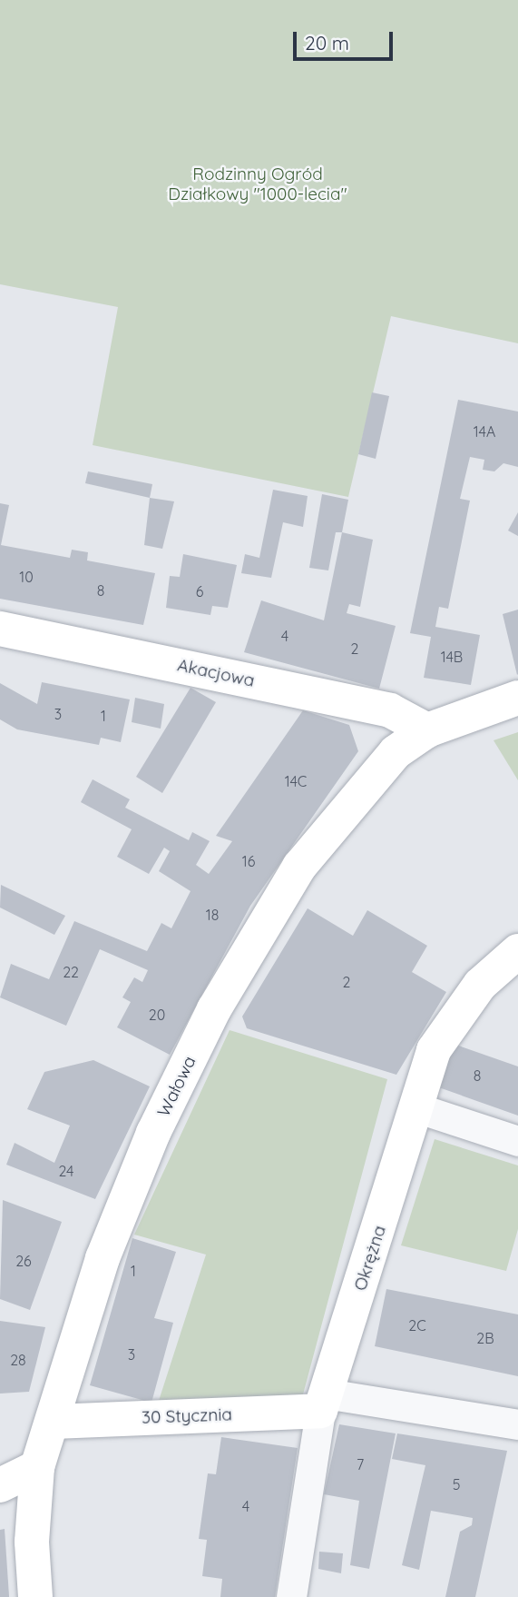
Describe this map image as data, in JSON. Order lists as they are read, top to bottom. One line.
{"streets":{"street":["Akacjowa","Wałowa","Okrężna","30 Stycznia"]},"crossings":[["Akacjowa","Wałowa"],["Wałowa","30 Stycznia"],["Okrężna","30 Stycznia"]],"parks":["Rodzinny Ogród Działkowy \"1000-lecia\""],"house_numbers":["14A","10","8","6","4","2","14B","3","1","14C","16","18","22","2","20","8","24","26","1","2C","2B","3","28","7","5","4"],"scale_bar":"20 m"}
